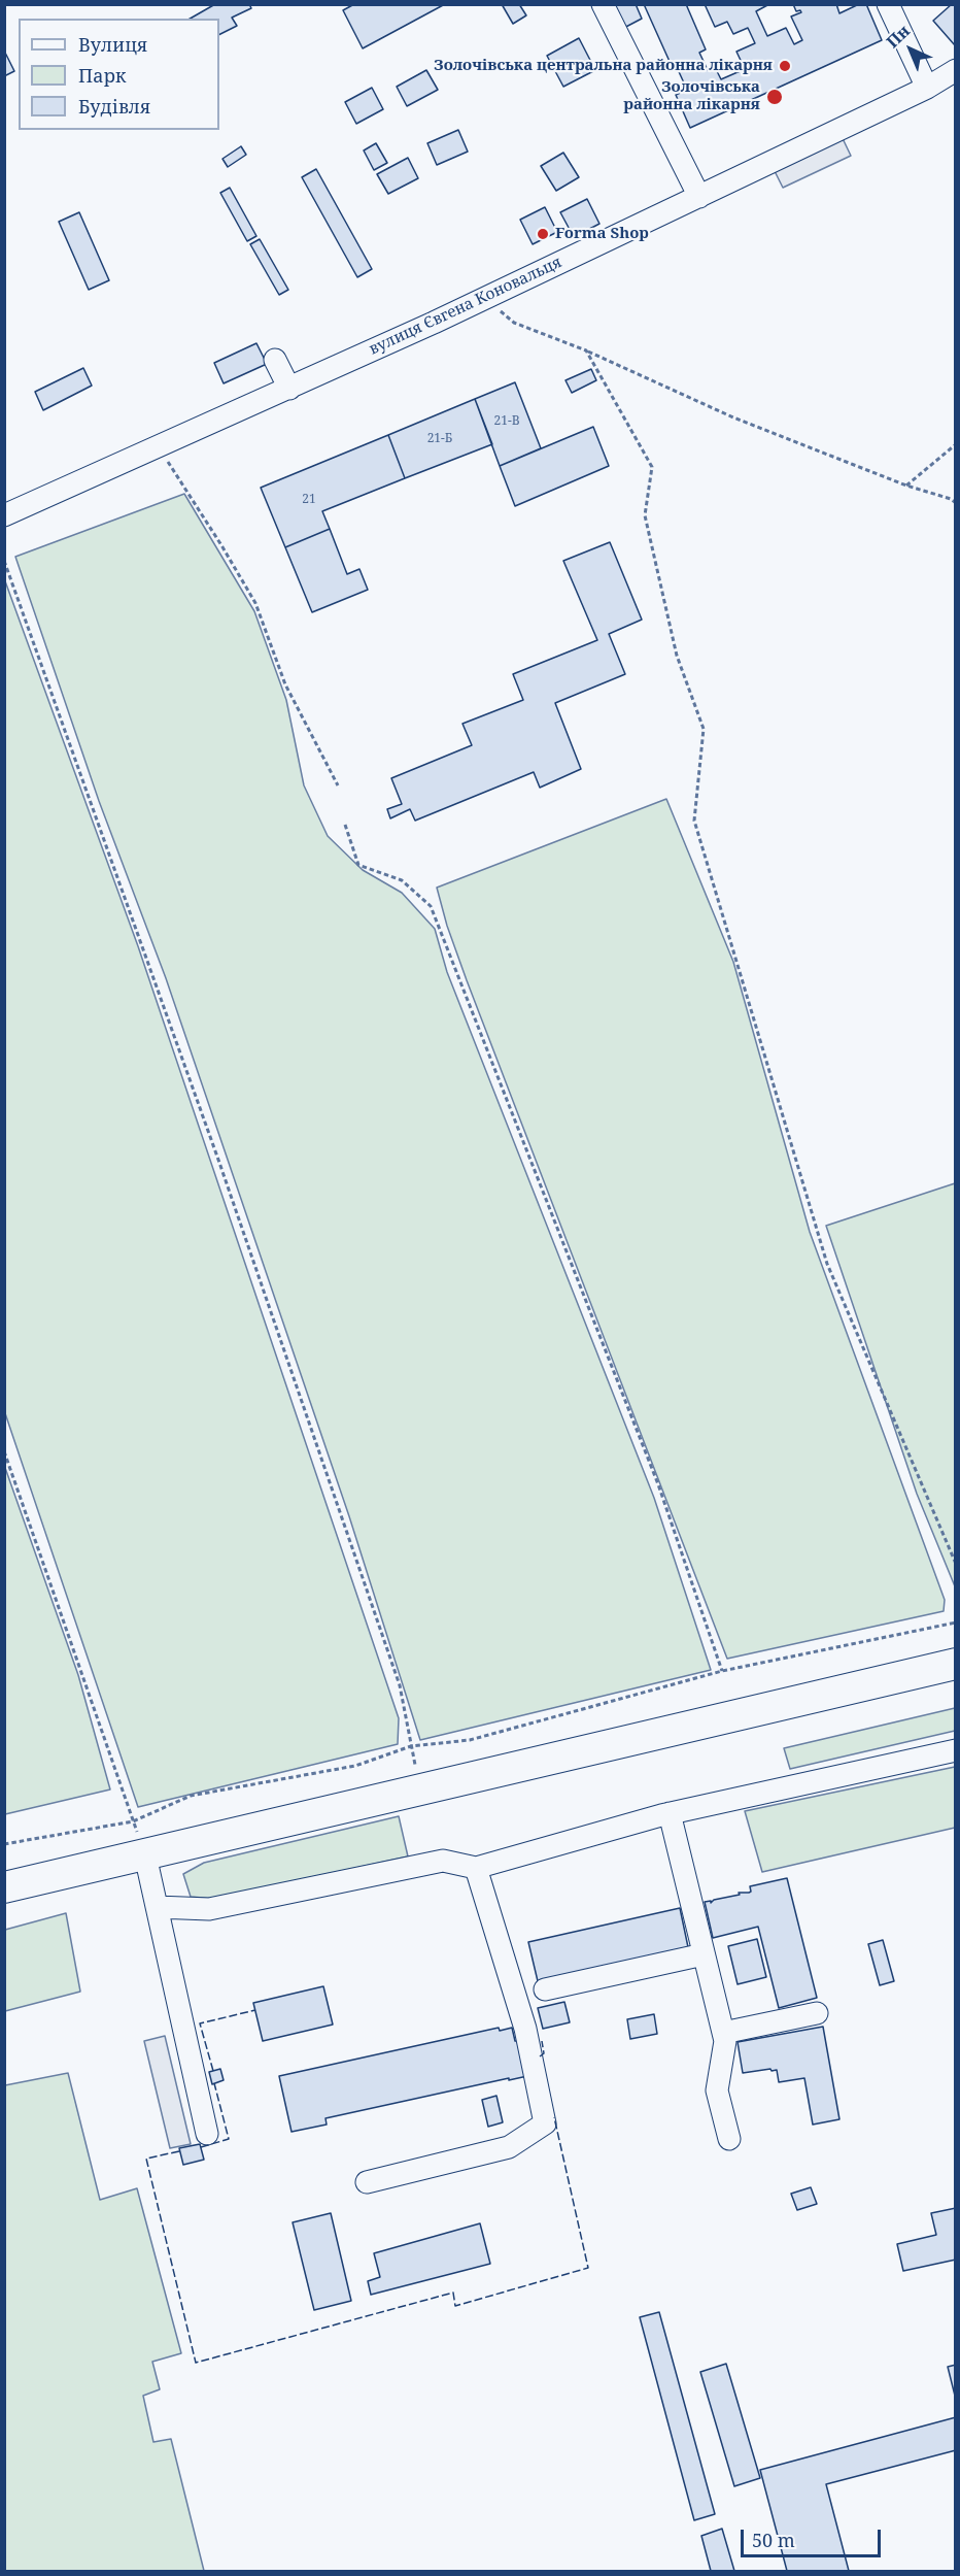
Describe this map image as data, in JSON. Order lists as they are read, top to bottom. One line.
{"streets":{"street":["вулиця Євгена Коновальця"]},"places":["Золочівська центральна районна лікарня","Золочівська районна лікарня","Forma Shop"],"house_numbers":["21-В","21-Б","21"],"legend":["Вулиця","Парк","Будівля"],"scale_bar":"50 m","north":"top left"}
